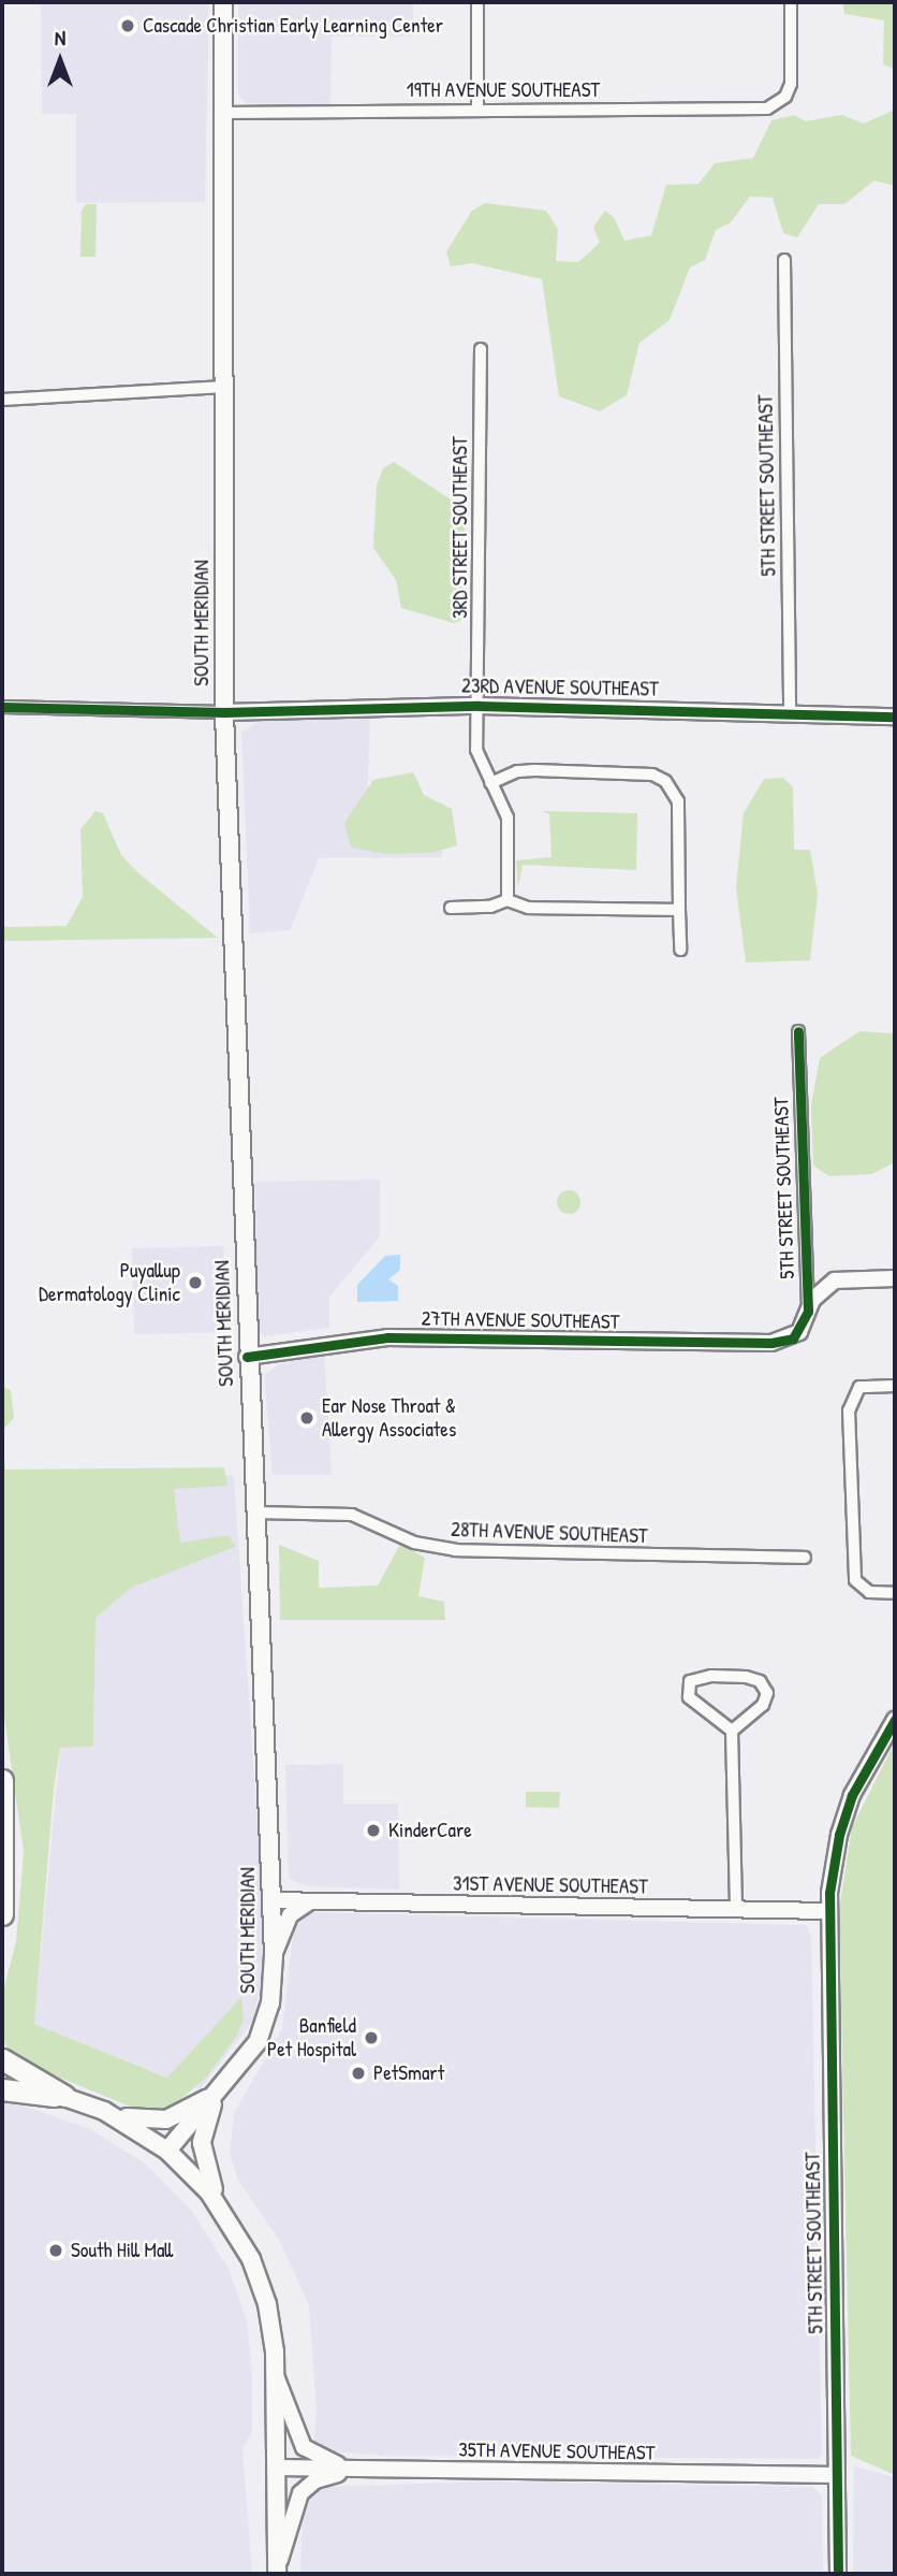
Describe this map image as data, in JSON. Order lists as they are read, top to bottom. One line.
{"streets":{"main road":["SOUTH MERIDIAN"],"street":["19TH AVENUE SOUTHEAST","5TH STREET SOUTHEAST","3RD STREET SOUTHEAST","23RD AVENUE SOUTHEAST","27TH AVENUE SOUTHEAST","28TH AVENUE SOUTHEAST","31ST AVENUE SOUTHEAST","35TH AVENUE SOUTHEAST"]},"crossings":[["19TH AVENUE SOUTHEAST","SOUTH MERIDIAN"],["5TH STREET SOUTHEAST","23RD AVENUE SOUTHEAST"],["5TH STREET SOUTHEAST","27TH AVENUE SOUTHEAST"],["5TH STREET SOUTHEAST","31ST AVENUE SOUTHEAST"],["5TH STREET SOUTHEAST","35TH AVENUE SOUTHEAST"],["3RD STREET SOUTHEAST","23RD AVENUE SOUTHEAST"],["SOUTH MERIDIAN","23RD AVENUE SOUTHEAST"],["SOUTH MERIDIAN","27TH AVENUE SOUTHEAST"],["SOUTH MERIDIAN","28TH AVENUE SOUTHEAST"],["SOUTH MERIDIAN","31ST AVENUE SOUTHEAST"]],"places":["Cascade Christian Early Learning Center","Puyallup Dermatology Clinic","Ear Nose Throat & Allergy Associates","KinderCare","Banfield Pet Hospital","PetSmart","South Hill Mall"],"north":"top"}
